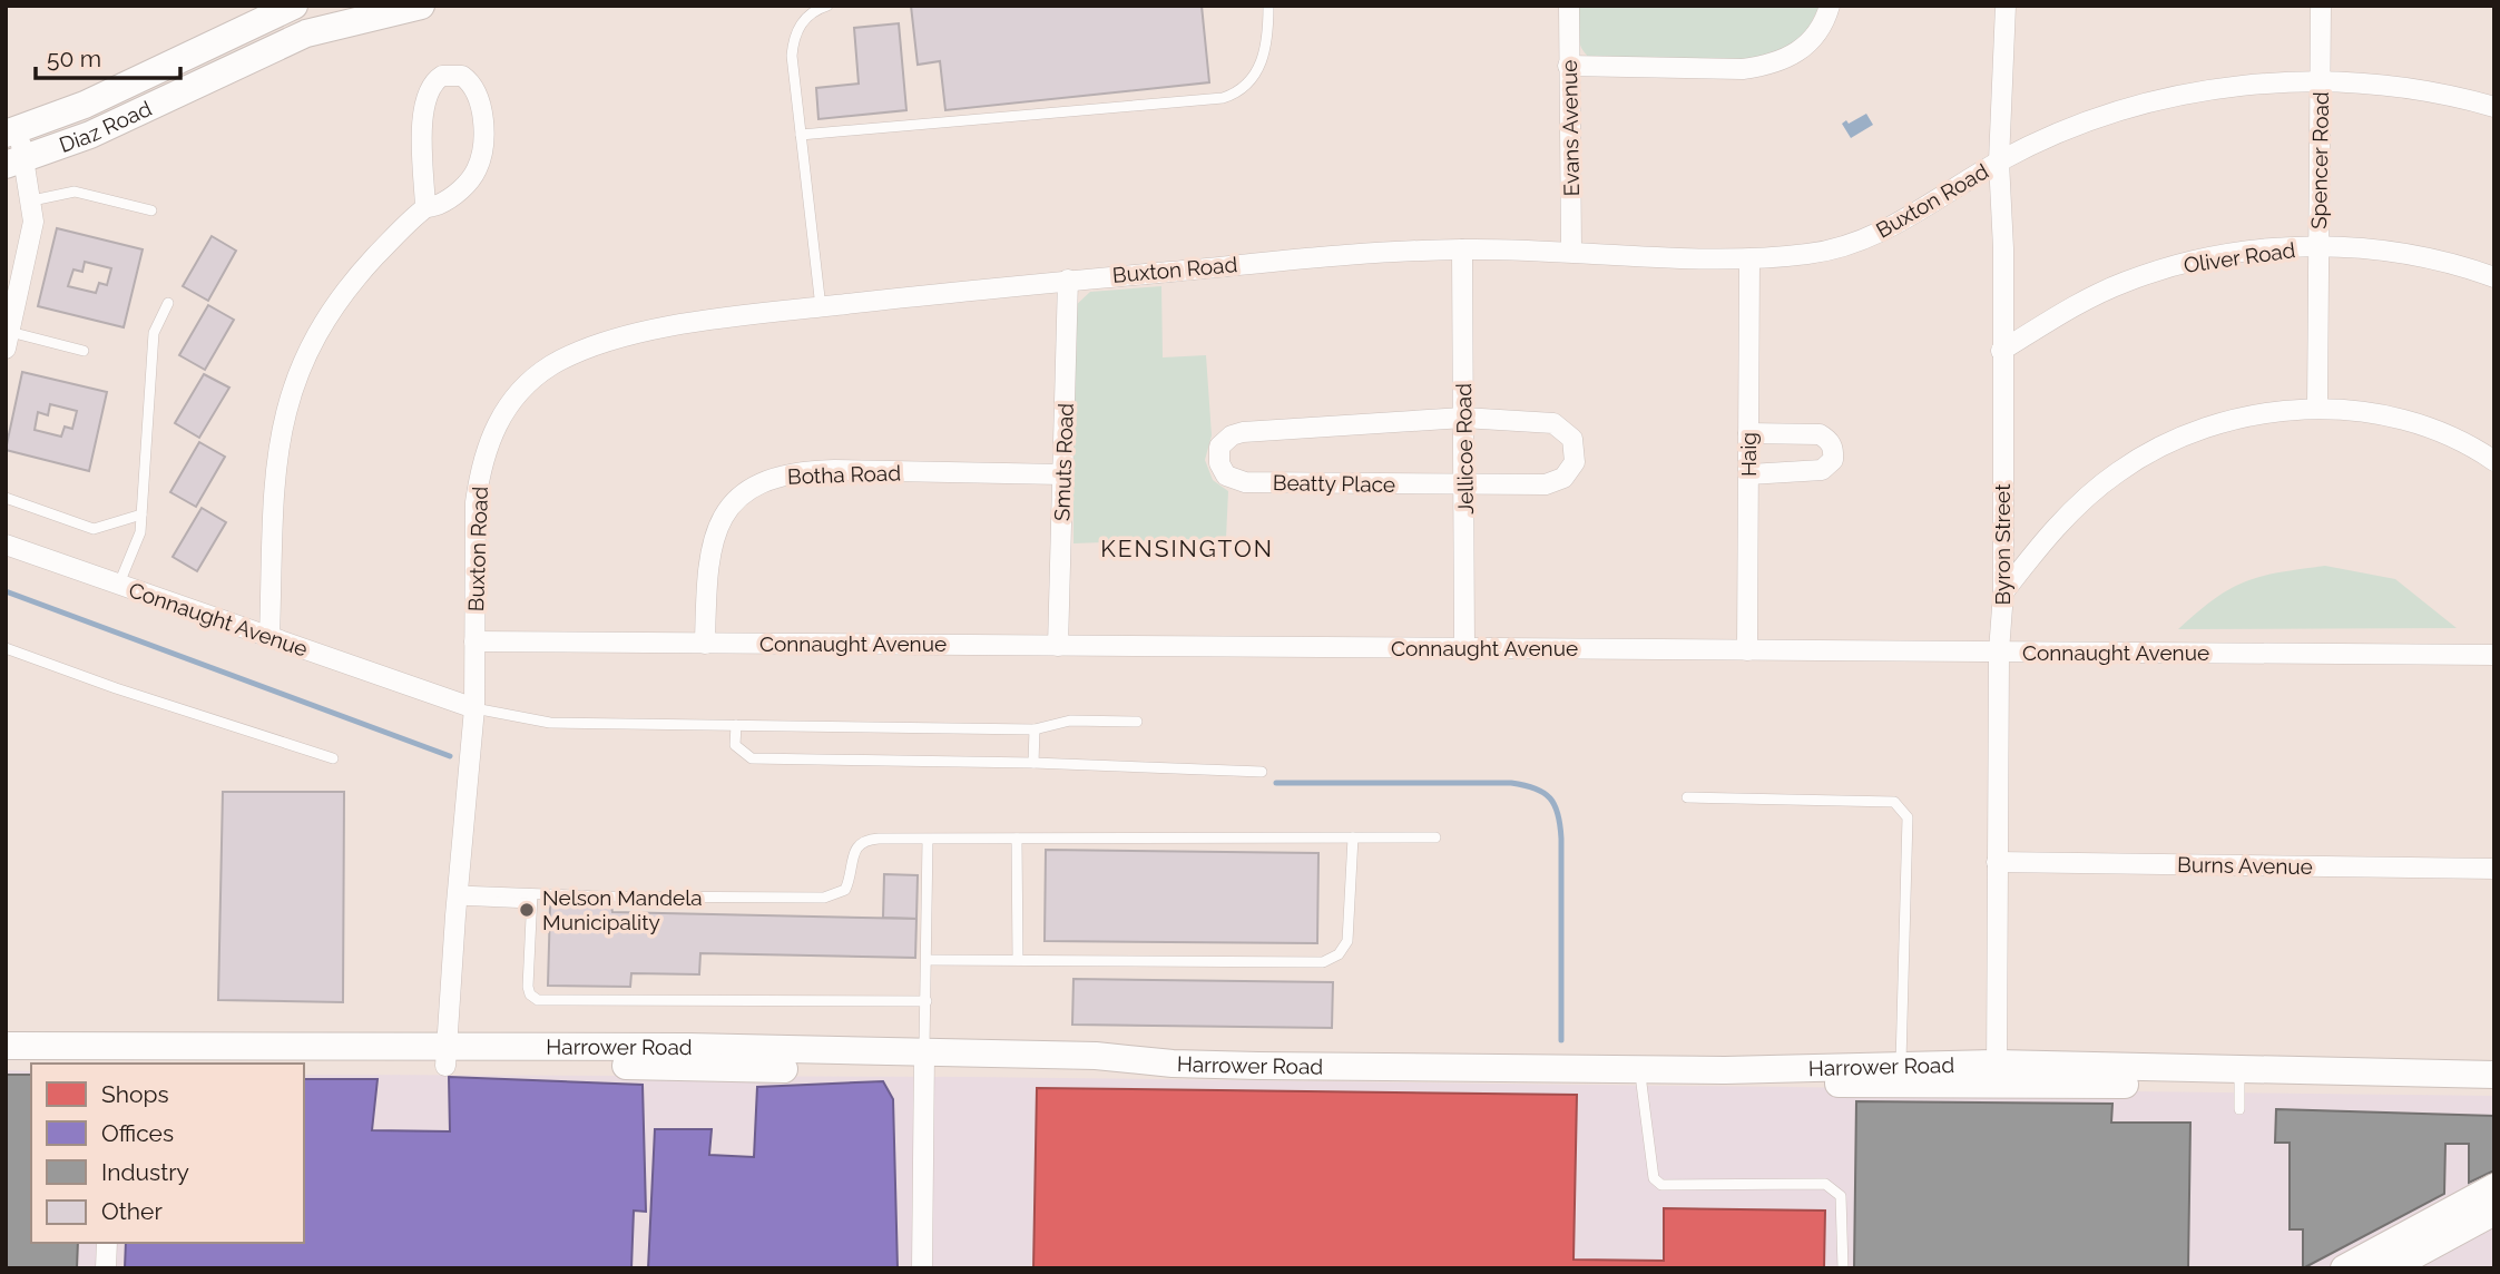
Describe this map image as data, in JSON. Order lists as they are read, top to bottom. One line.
{"streets":{"main road":["Diaz Road","Harrower Road"],"street":["Evans Avenue","Spencer Road","Buxton Road","Oliver Road","Jellicoe Road","Haig","Smuts Road","Botha Road","Beatty Place","Byron Street","Connaught Avenue","Burns Avenue"]},"crossings":[["Evans Avenue","Buxton Road"],["Spencer Road","Buxton Road"],["Spencer Road","Oliver Road"],["Buxton Road","Jellicoe Road"],["Buxton Road","Haig"],["Buxton Road","Smuts Road"],["Buxton Road","Byron Street"],["Buxton Road","Connaught Avenue"],["Buxton Road","Harrower Road"],["Oliver Road","Byron Street"],["Jellicoe Road","Beatty Place"],["Jellicoe Road","Connaught Avenue"],["Haig","Connaught Avenue"],["Smuts Road","Botha Road"],["Smuts Road","Connaught Avenue"],["Botha Road","Connaught Avenue"],["Byron Street","Connaught Avenue"],["Byron Street","Burns Avenue"],["Byron Street","Harrower Road"]],"districts":["KENSINGTON"],"places":["Nelson Mandela Municipality"],"legend":["Shops","Offices","Industry","Other"],"scale_bar":"50 m"}
